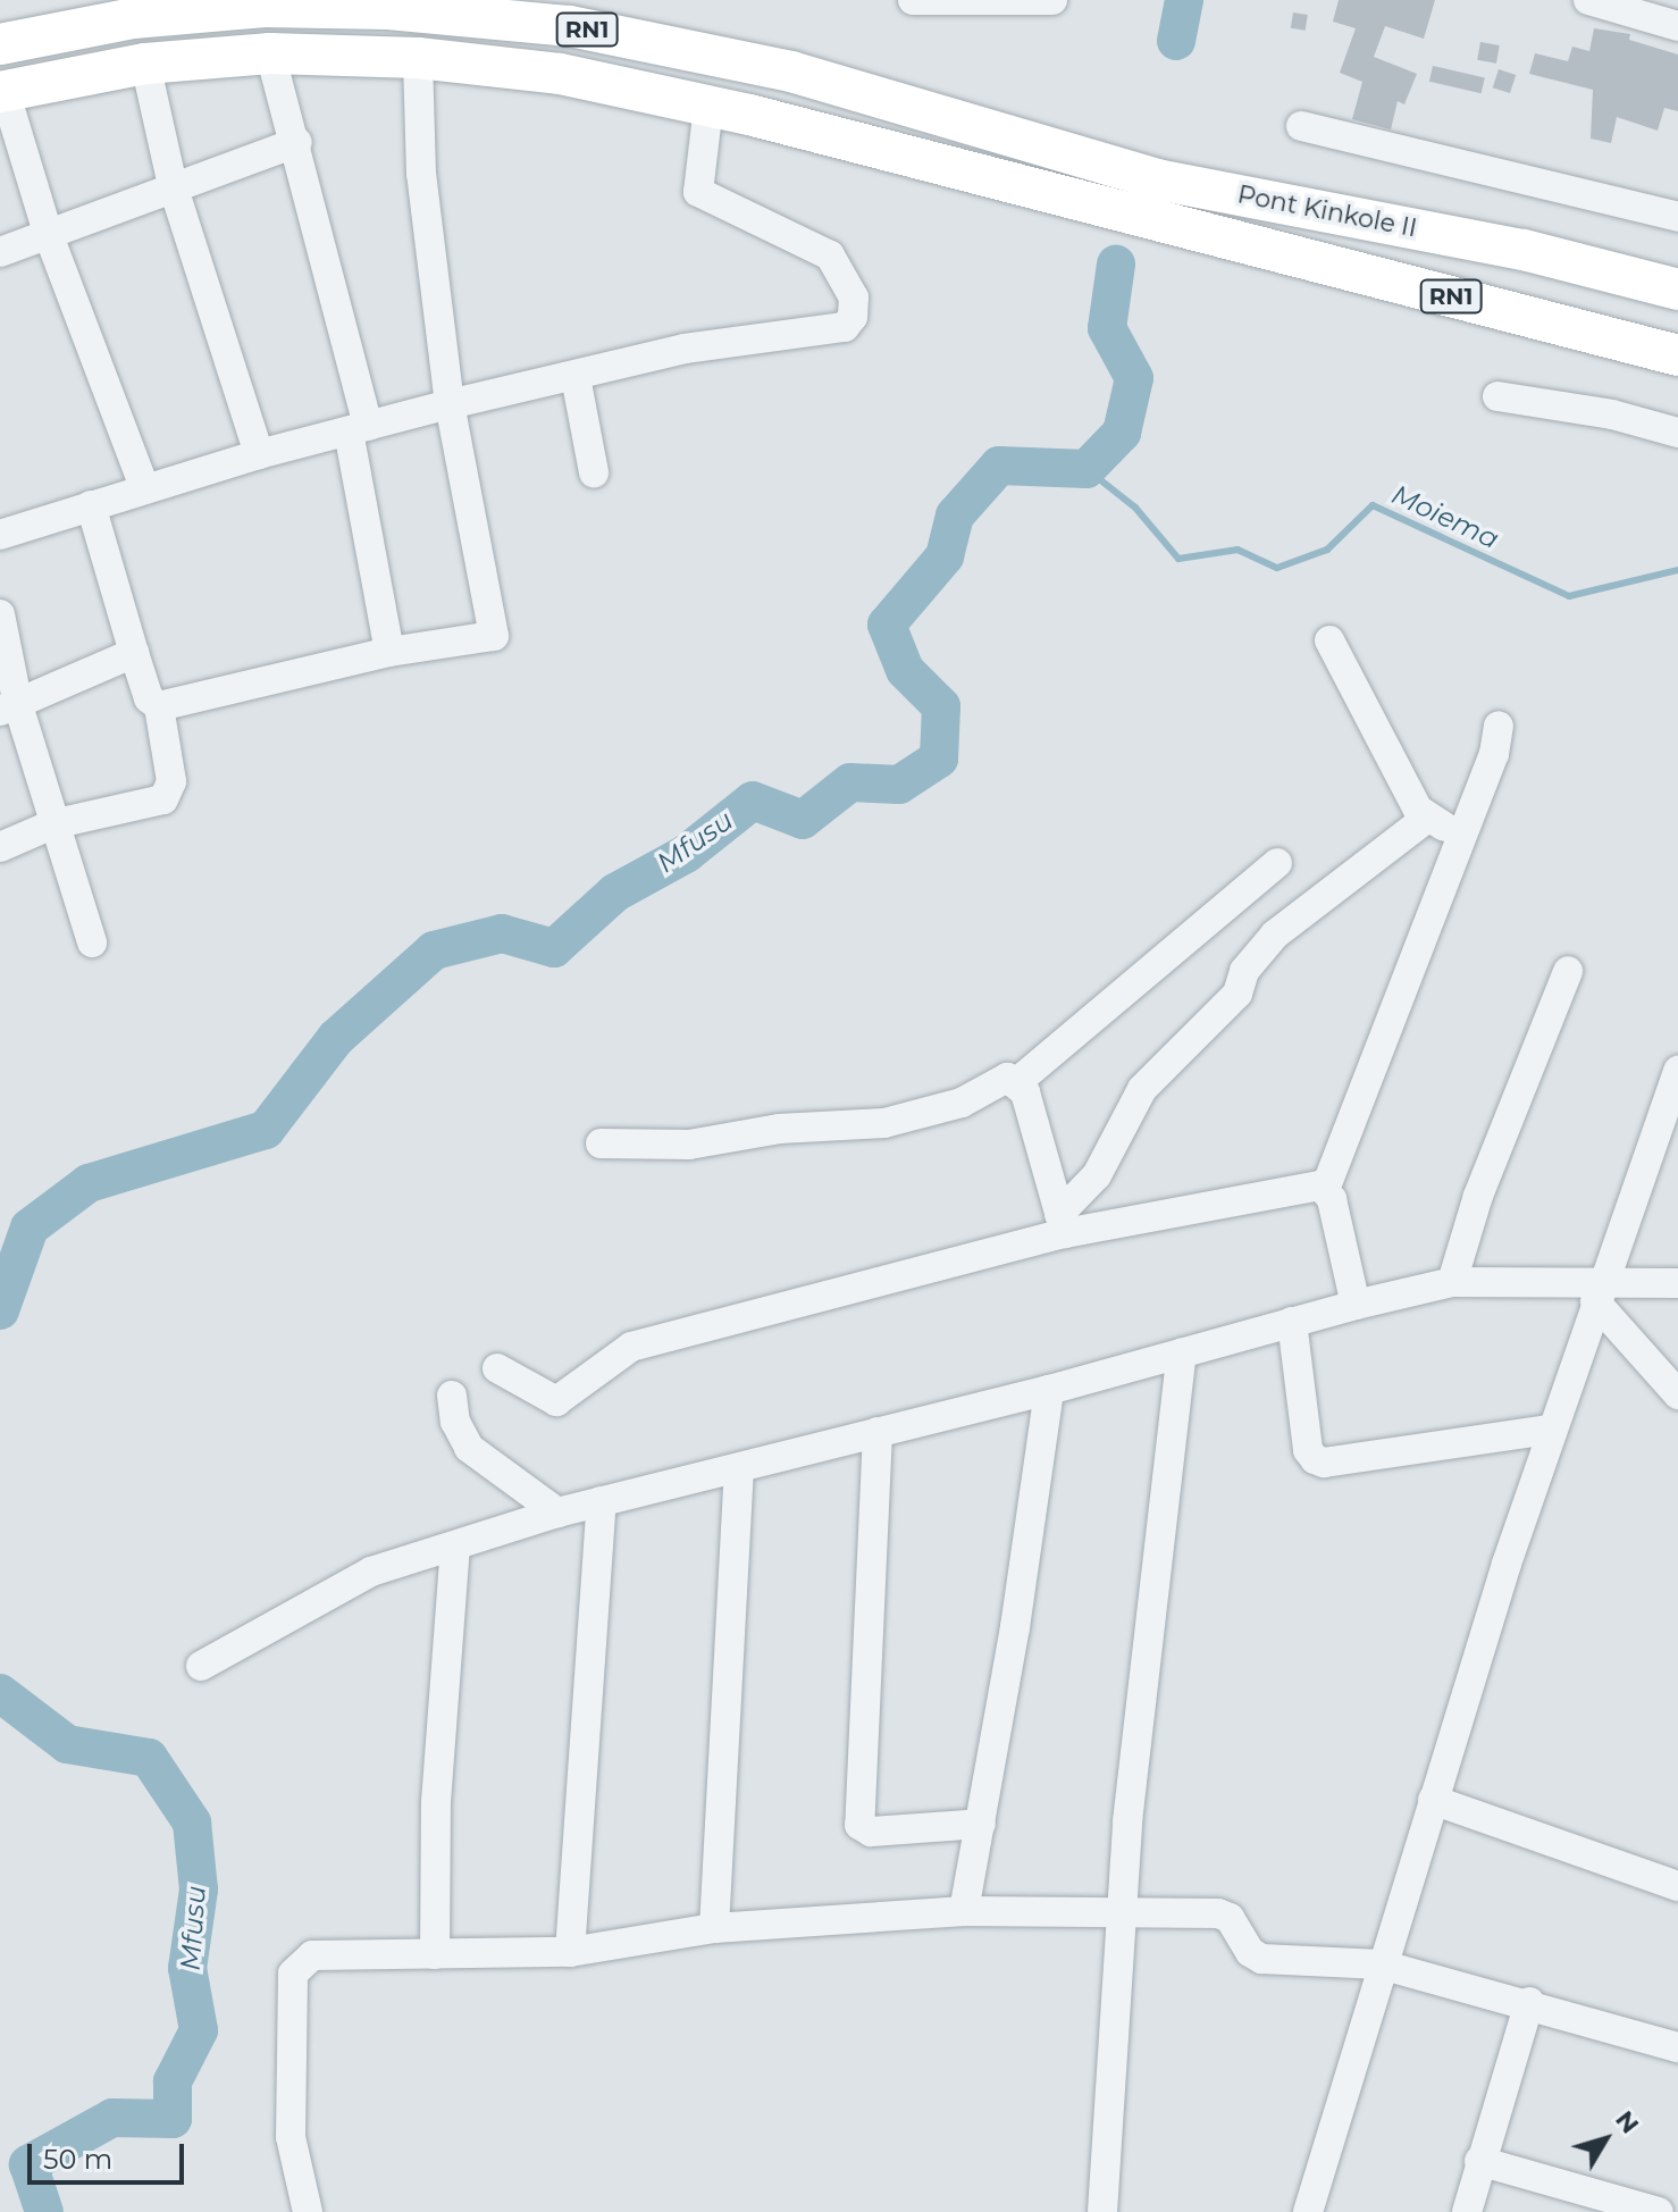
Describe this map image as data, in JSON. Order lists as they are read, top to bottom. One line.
{"streets":{"highway":["RN1","Pont Kinkole II"]},"crossings":[["RN1","Pont Kinkole II"]],"water":["Moiema","Mfusu"],"scale_bar":"50 m","north":"top right"}
